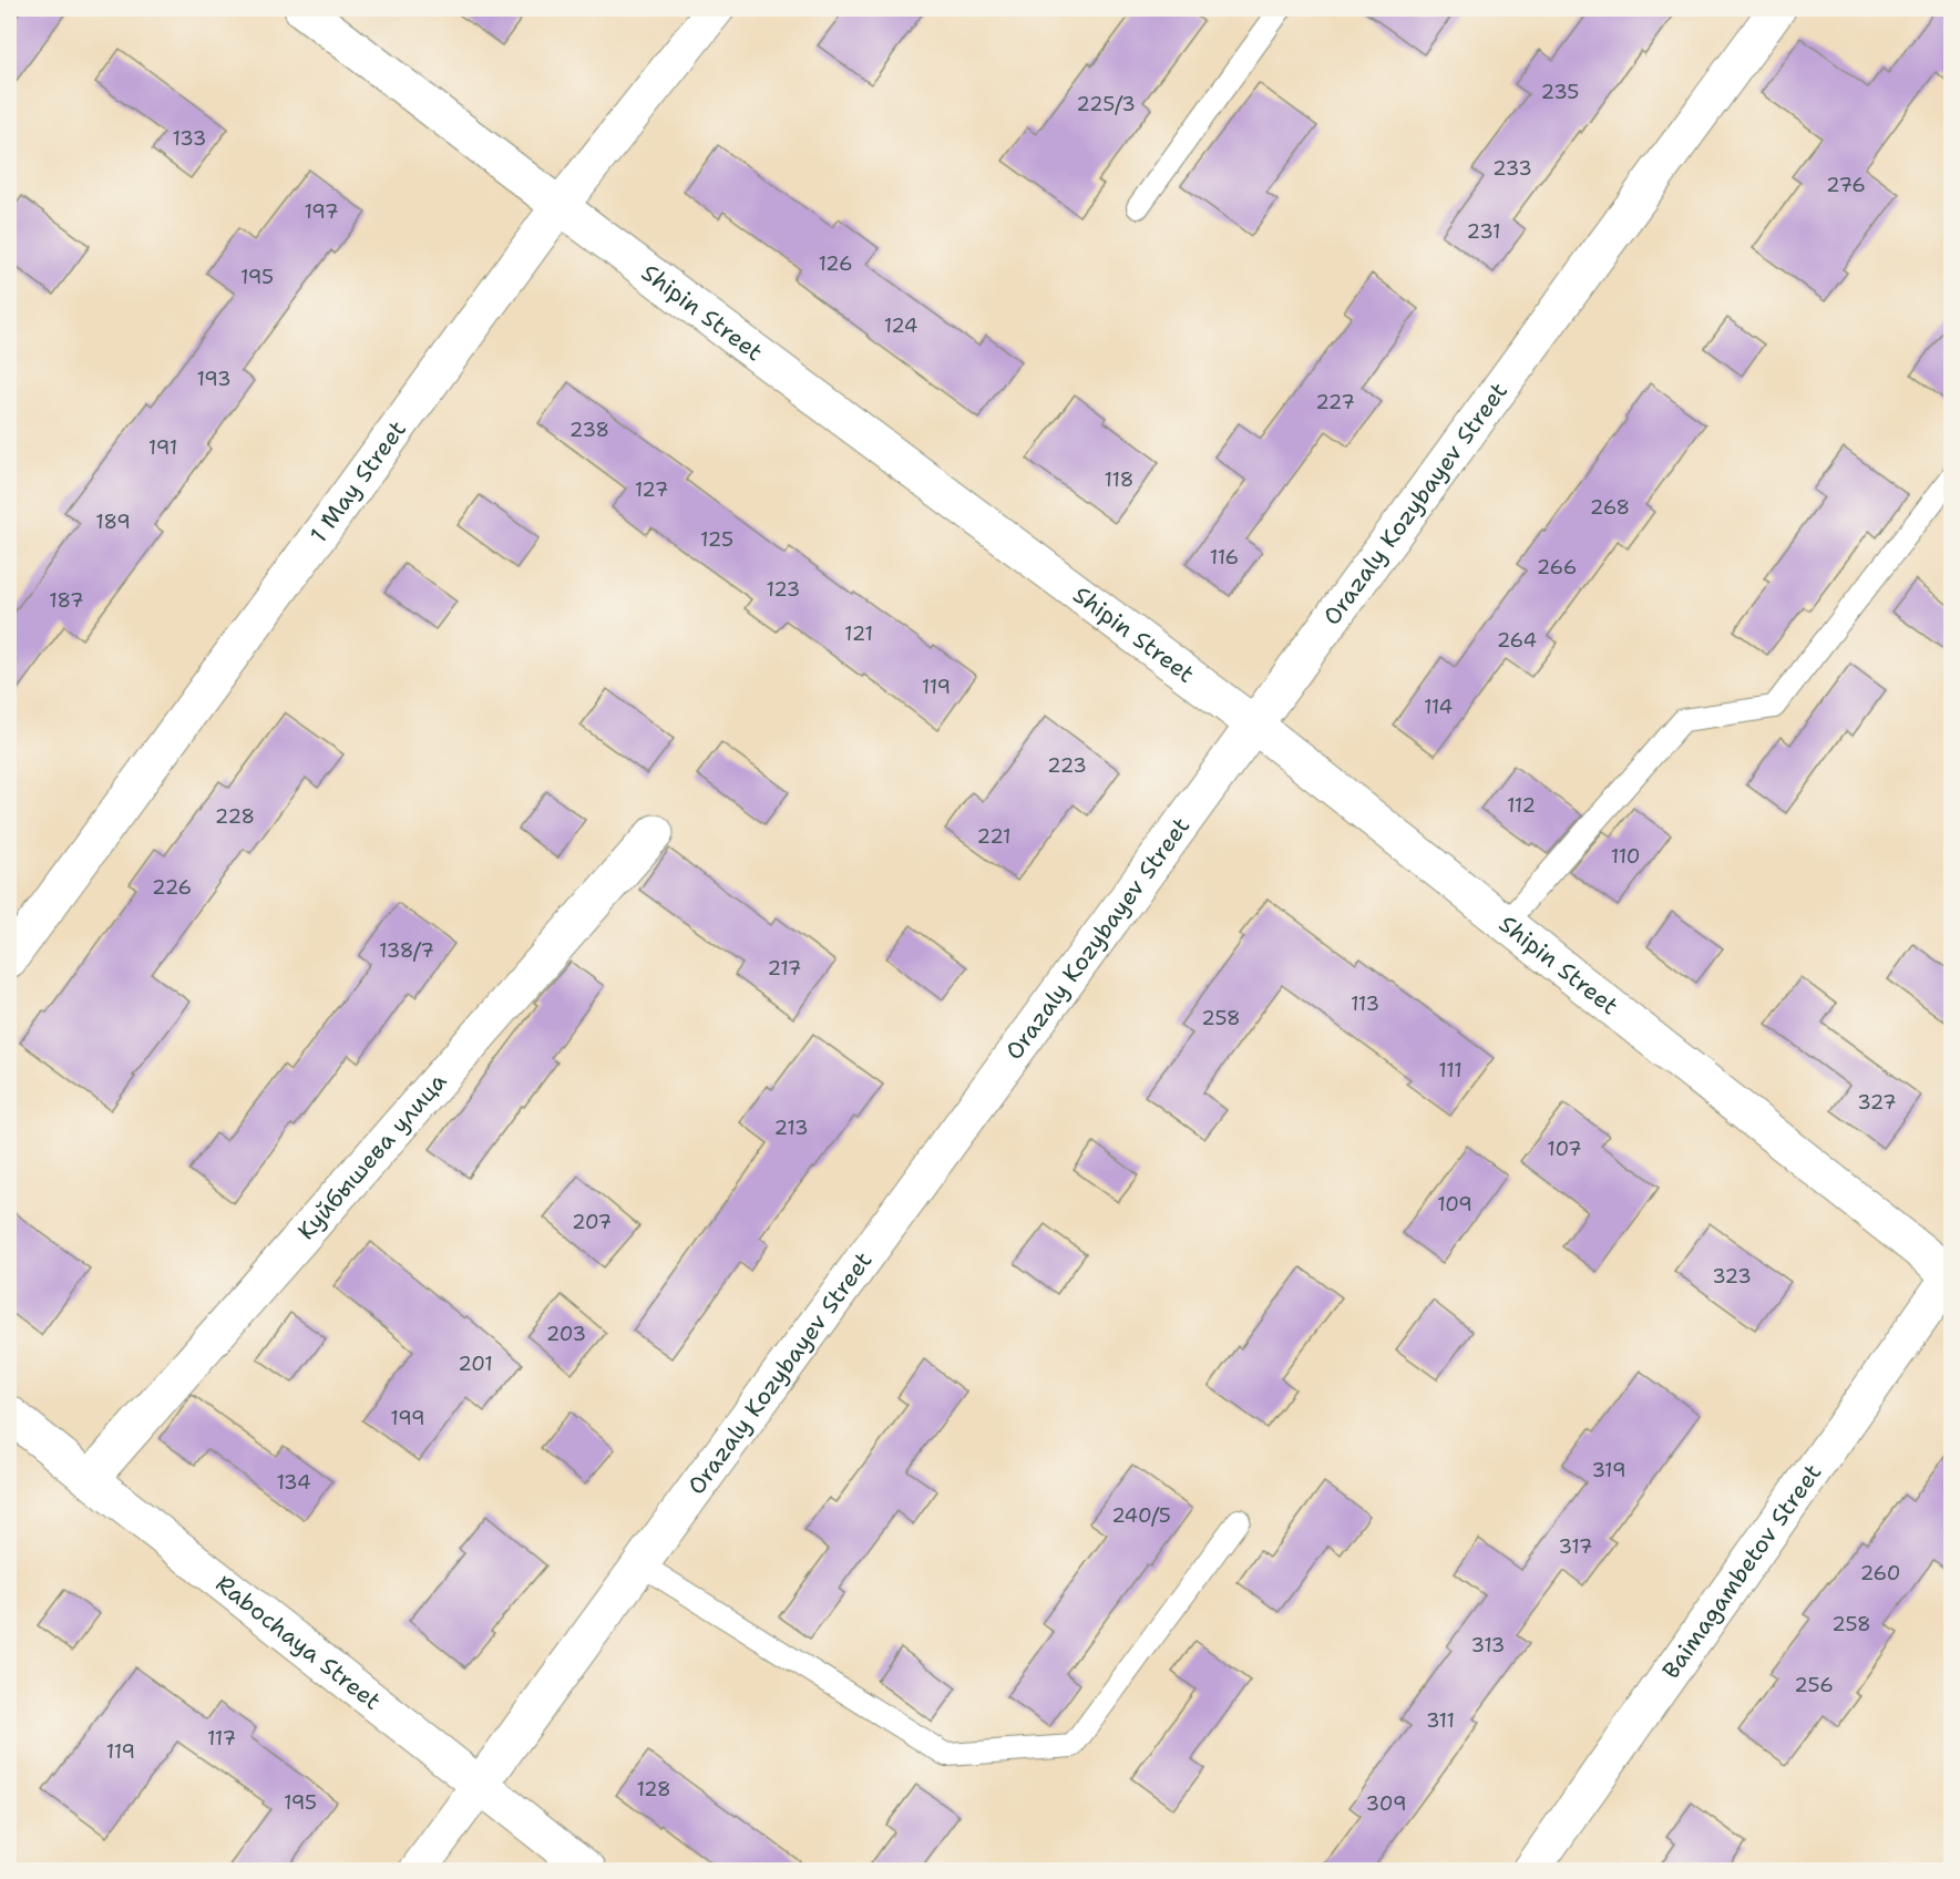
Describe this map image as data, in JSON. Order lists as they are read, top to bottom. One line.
{"streets":{"street":["Shipin Street","1 May Street","Orazaly Kozybayev Street","Куйбышева улица","Baimagambetov Street","Rabochaya Street"]},"crossings":[["Shipin Street","1 May Street"],["Shipin Street","Orazaly Kozybayev Street"],["Shipin Street","Baimagambetov Street"],["Orazaly Kozybayev Street","Rabochaya Street"],["Куйбышева улица","Rabochaya Street"]],"house_numbers":["235","225/3","133","233","276","197","231","126","195","124","193","227","238","191","118","127","268","189","125","116","266","123","187","121","264","119","114","223","112","228","221","110","226","138/7","217","113","258","111","327","213","107","109","207","323","203","201","199","319","134","240/5","317","260","258","313","256","311","117","119","128","195","309"]}
